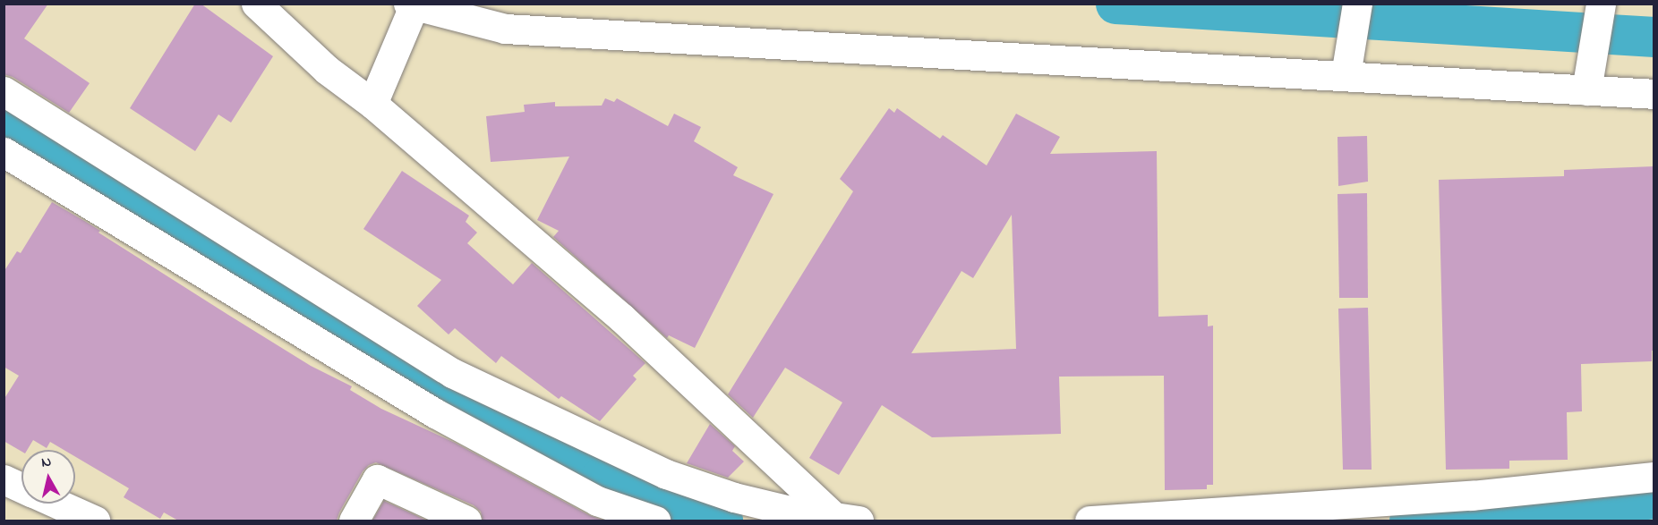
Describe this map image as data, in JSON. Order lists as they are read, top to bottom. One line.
{"north":"top"}
